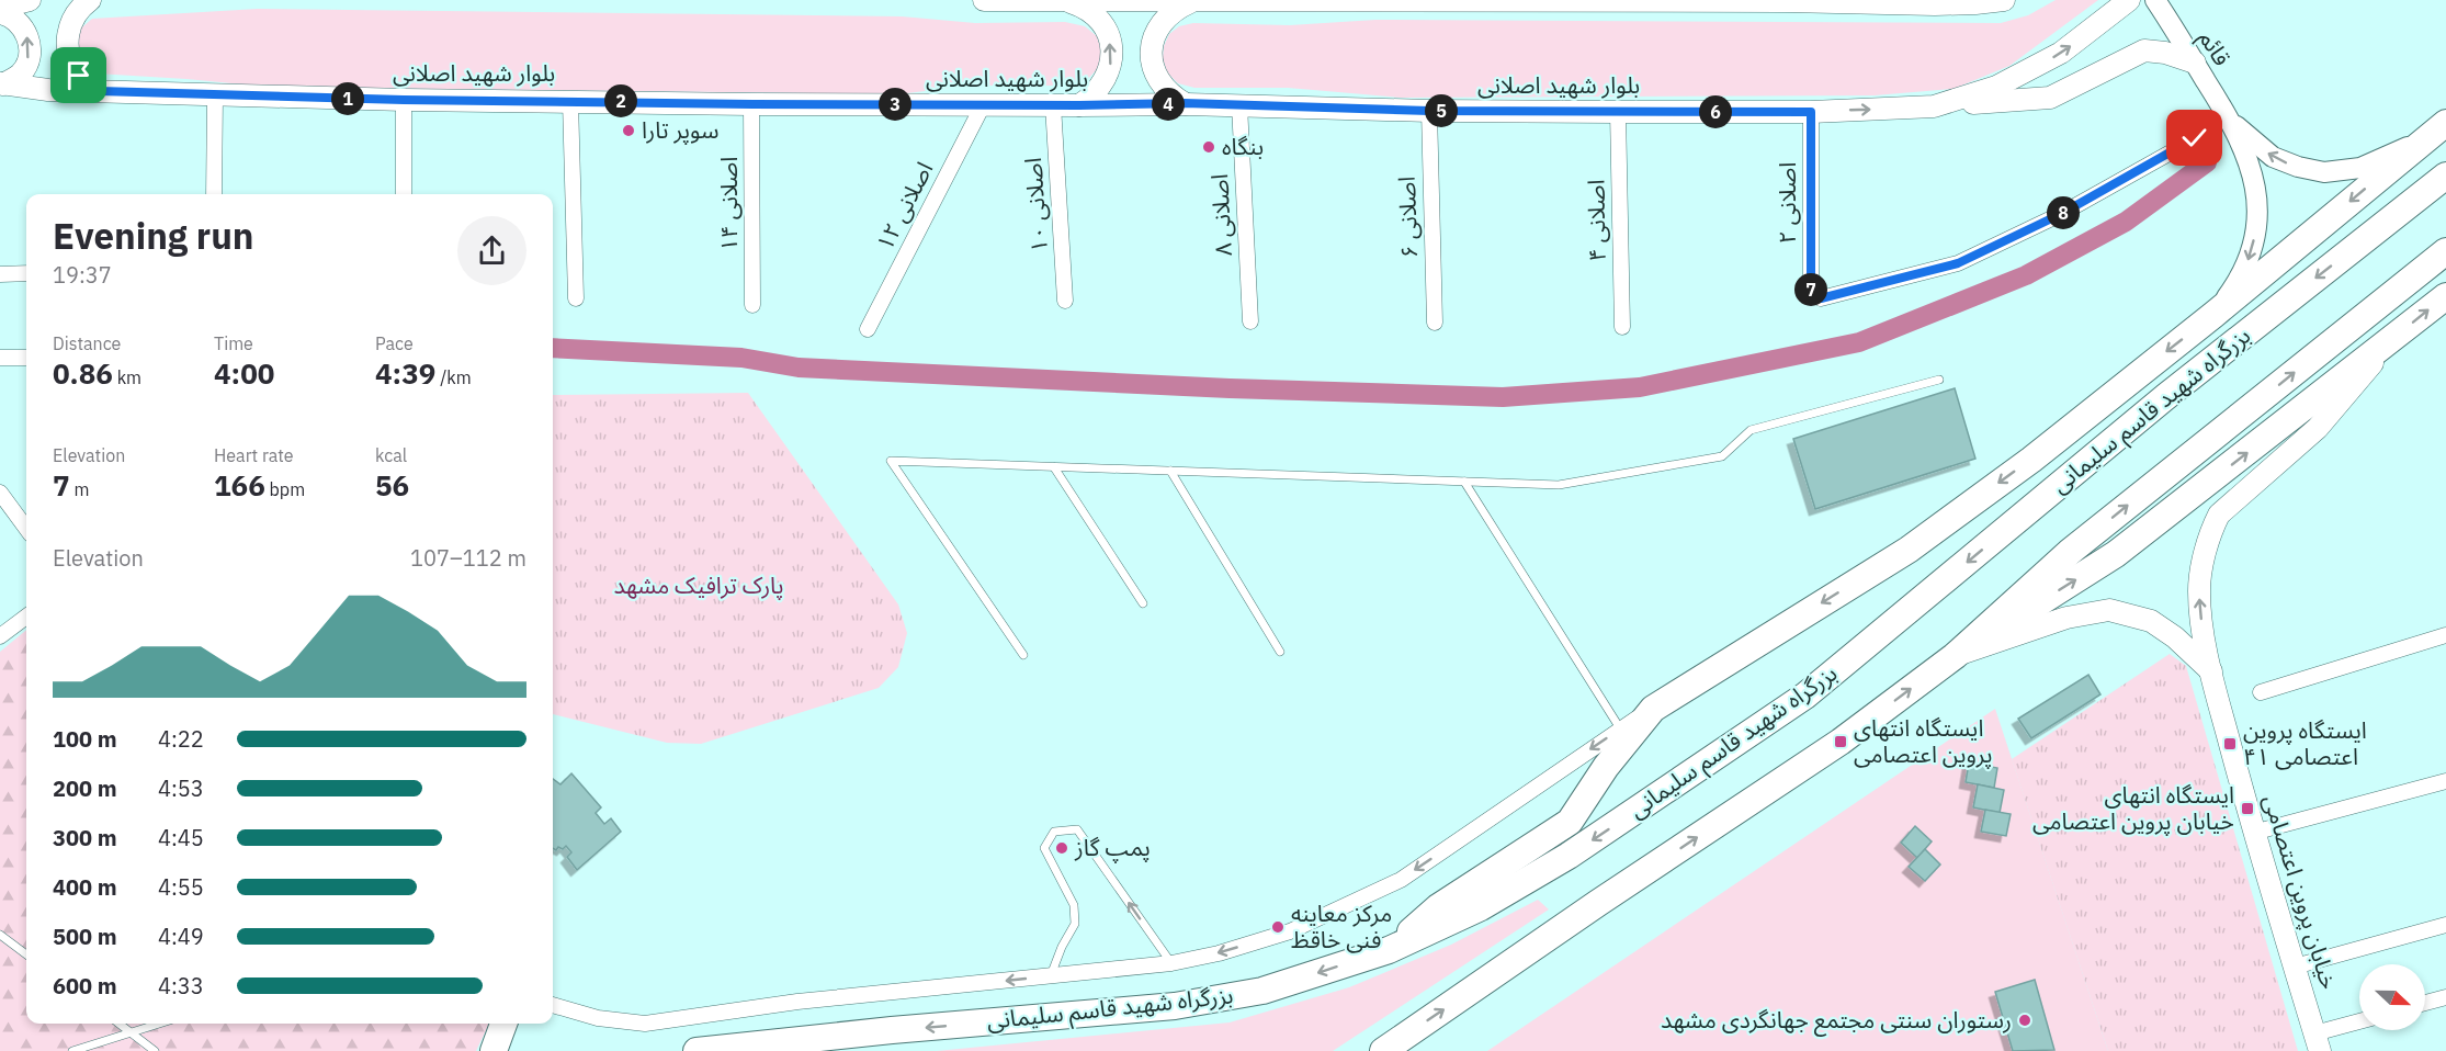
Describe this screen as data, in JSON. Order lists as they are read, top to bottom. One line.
{"streets":{"highway":["بزرگراه شهید قاسم سلیمانی"],"main road":["بلوار شهید اصلانی","خیابان پروین اعتصامی"],"street":["قائم","اصلانی ۲","اصلانی ۱۴","اصلانی ۱۰","اصلانی ۱۲","اصلانی ۸","اصلانی ۶","اصلانی ۴"]},"crossings":[["قائم","بلوار شهید اصلانی"],["بلوار شهید اصلانی","اصلانی ۲"],["بلوار شهید اصلانی","اصلانی ۱۴"],["بلوار شهید اصلانی","اصلانی ۱۰"],["بلوار شهید اصلانی","اصلانی ۱۲"],["بلوار شهید اصلانی","اصلانی ۸"],["بلوار شهید اصلانی","اصلانی ۶"],["بلوار شهید اصلانی","اصلانی ۴"]],"one_way":["خیابان پروین اعتصامی"],"parks":["پارک ترافیک مشهد"],"places":{"other":["سوپر تارا","بنگاه","پمپ گاز","مرکز معاینه فنی خاقظ","رستوران سنتی مجتمع جهانگردی مشهد"],"transit":["ایستگاه انتهای پروین اعتصامی","ایستگاه پروین اعتصامی ۴۱","ایستگاه انتهای خیابان پروین اعتصامی"]},"north":"right","page":{"pins":["1","2","3","4","5","6","8","7"],"heading":["Evening run","19:37"],"stats":[["Distance","0.86 km"],["Time","4:00"],["Pace","4:39 /km"],["Elevation","7 m"],["Heart rate","166 bpm"],["kcal","56"]],"chart":["Elevation","107–112 m"],"list":[{"name":"100 m","note":"4:22"},{"name":"200 m","note":"4:53"},{"name":"300 m","note":"4:45"},{"name":"400 m","note":"4:55"},{"name":"500 m","note":"4:49"},{"name":"600 m","note":"4:33"}]}}
